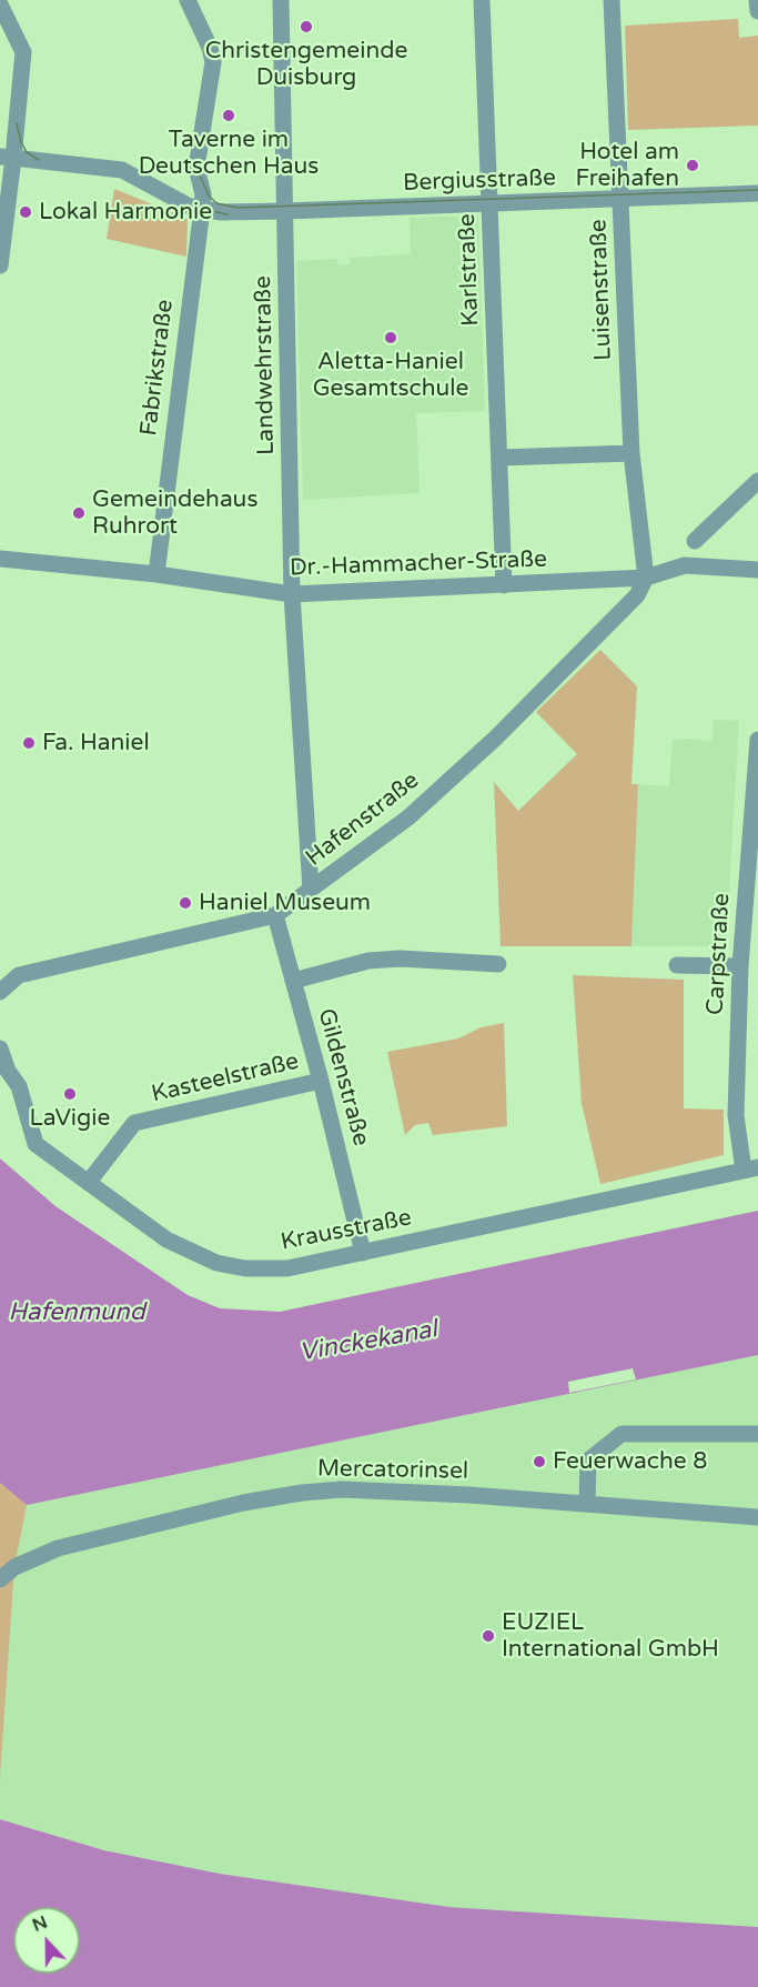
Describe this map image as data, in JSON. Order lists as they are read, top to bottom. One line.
{"streets":{"street":["Bergiusstraße","Karlstraße","Luisenstraße","Landwehrstraße","Fabrikstraße","Dr.-Hammacher-Straße","Hafenstraße","Carpstraße","Gildenstraße","Kasteelstraße","Krausstraße","Mercatorinsel"]},"crossings":[["Bergiusstraße","Karlstraße"],["Bergiusstraße","Luisenstraße"],["Bergiusstraße","Landwehrstraße"],["Bergiusstraße","Fabrikstraße"],["Karlstraße","Dr.-Hammacher-Straße"],["Luisenstraße","Dr.-Hammacher-Straße"],["Luisenstraße","Hafenstraße"],["Landwehrstraße","Dr.-Hammacher-Straße"],["Landwehrstraße","Hafenstraße"],["Fabrikstraße","Dr.-Hammacher-Straße"],["Dr.-Hammacher-Straße","Hafenstraße"],["Hafenstraße","Gildenstraße"],["Carpstraße","Krausstraße"],["Gildenstraße","Kasteelstraße"],["Gildenstraße","Krausstraße"],["Kasteelstraße","Krausstraße"]],"water":["Hafenmund","Vinckekanal"],"places":["Christengemeinde Duisburg","Taverne im Deutschen Haus","Hotel am Freihafen","Lokal Harmonie","Aletta-Haniel Gesamtschule","Gemeindehaus Ruhrort","Fa. Haniel","Haniel Museum","LaVigie","Feuerwache 8","EUZIEL International GmbH"],"north":"top"}
